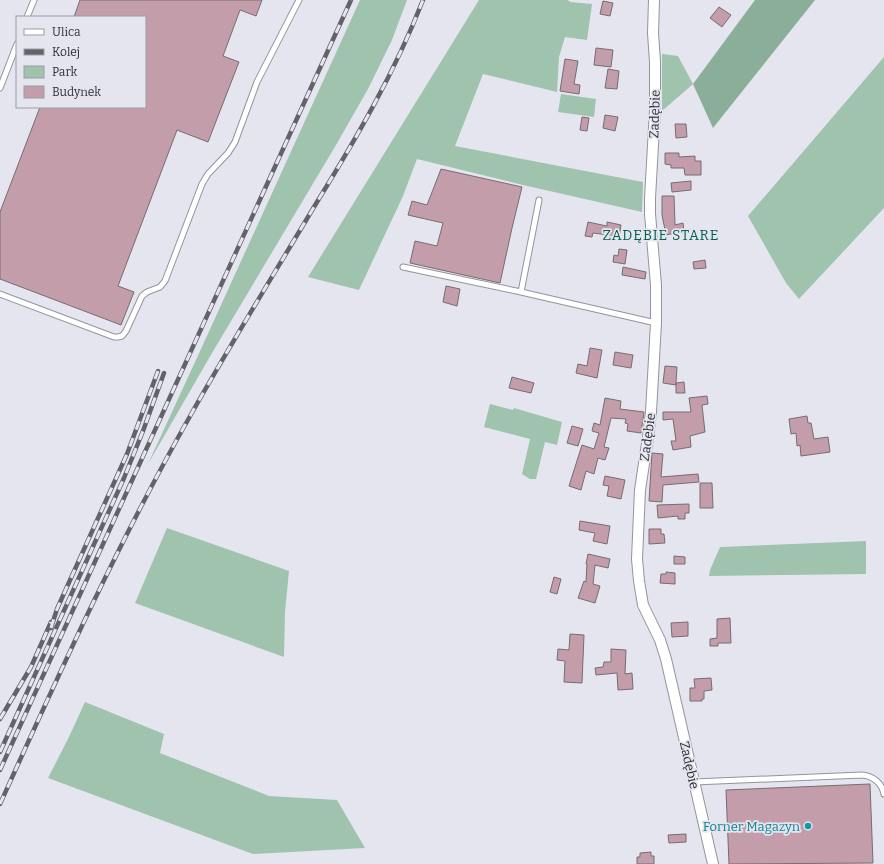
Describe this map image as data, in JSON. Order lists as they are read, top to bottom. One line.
{"streets":{"street":["Zadębie"]},"districts":["ZADĘBIE STARE"],"places":["Forner Magazyn"],"legend":["Ulica","Kolej","Park","Budynek"]}
